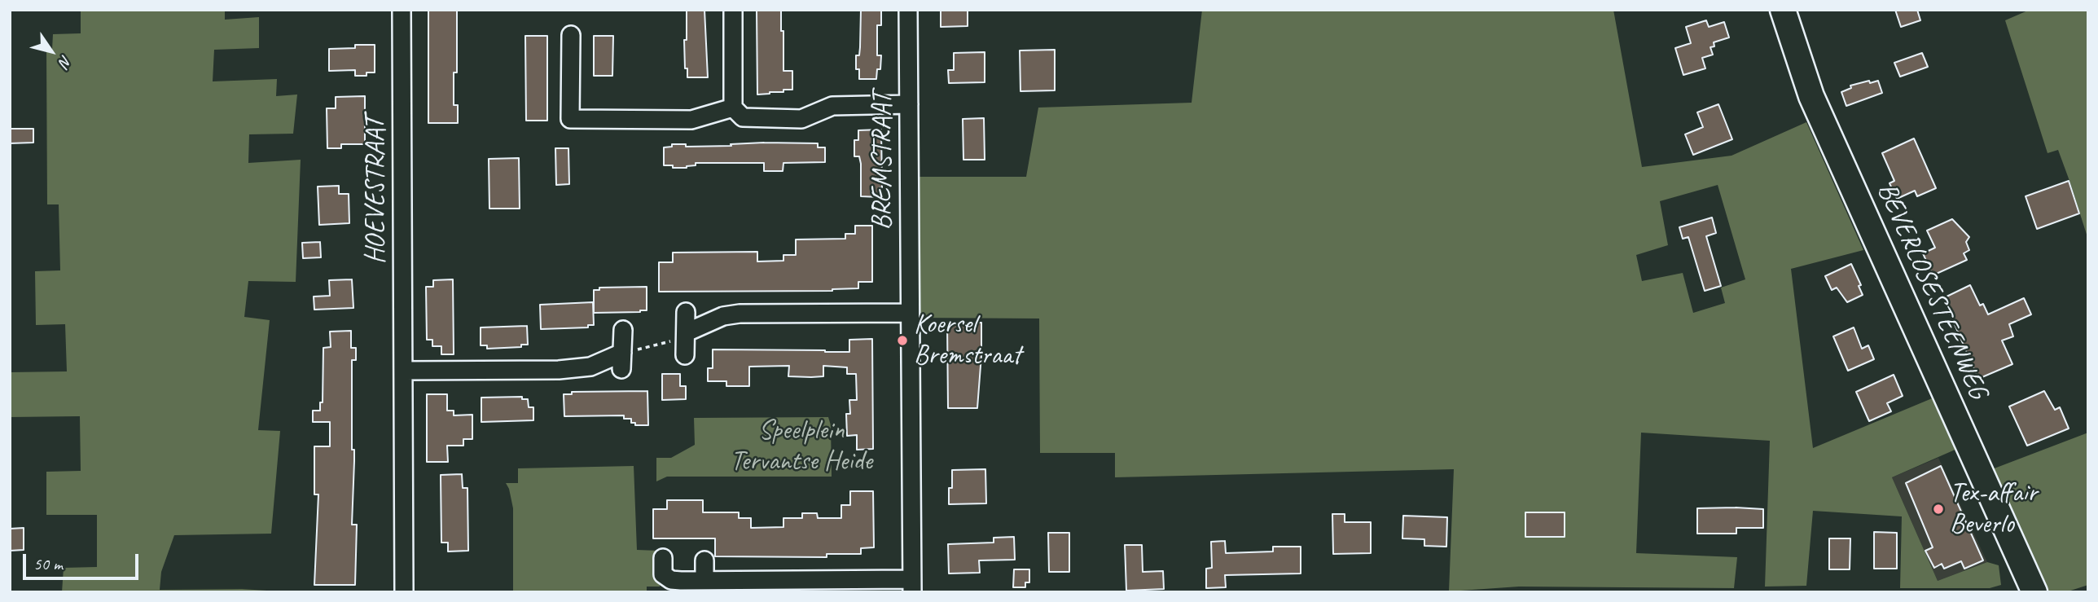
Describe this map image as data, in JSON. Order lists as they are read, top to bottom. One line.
{"streets":{"street":["BREMSTRAAT","HOEVESTRAAT","BEVERLOSESTEENWEG"]},"parks":["Speelplein Tervantse Heide"],"places":["Koersel Bremstraat","Tex-affair Beverlo"],"scale_bar":"50 m","north":"bottom right"}
